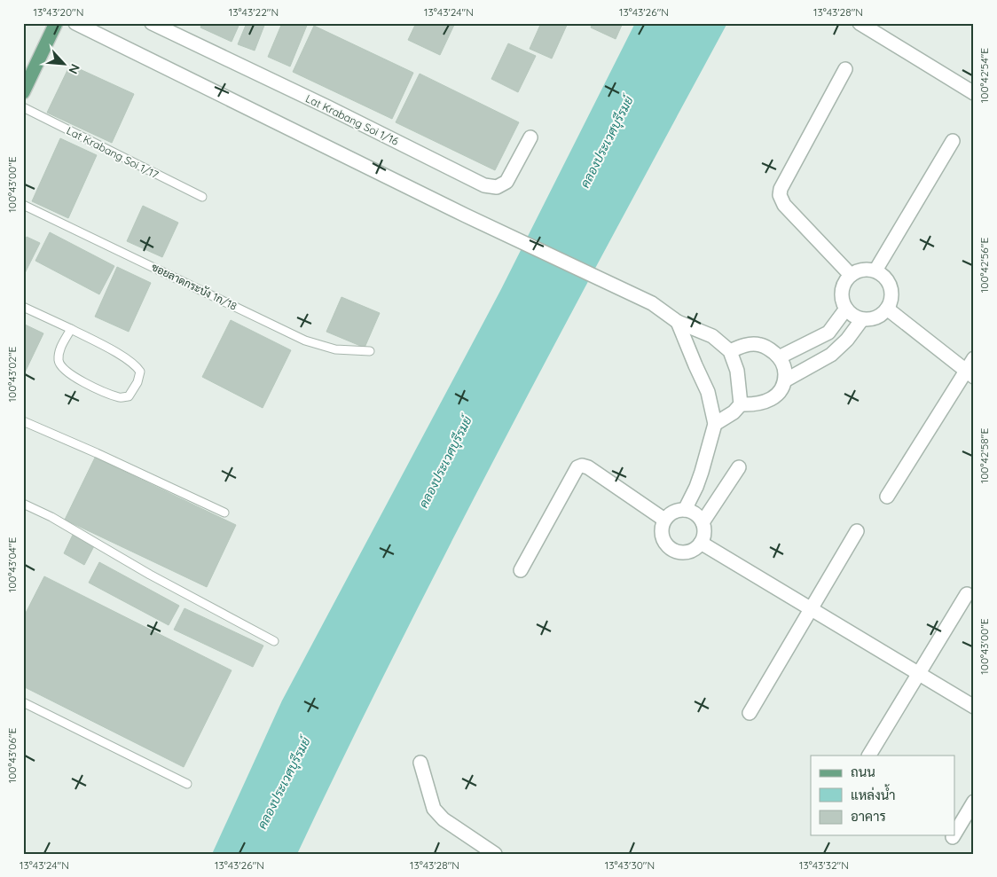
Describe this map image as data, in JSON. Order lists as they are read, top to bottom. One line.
{"streets":{"street":["Lat Krabang Soi 1/16"],"lane":["Lat Krabang Soi 1/17","ซอยลาดกระบัง 1ก/18"]},"water":["คลองประเวศบุรีรมย์"],"legend":["ถนน","แหล่งน้ำ","อาคาร"],"north":"bottom right","coordinates":["13°43'20\"N","13°43'22\"N","13°43'24\"N","13°43'26\"N","13°43'28\"N","100°42'54\"E","100°43'00\"E","100°42'56\"E","100°43'02\"E","100°42'58\"E","100°43'04\"E","100°43'06\"E","13°43'30\"N","13°43'32\"N"]}
